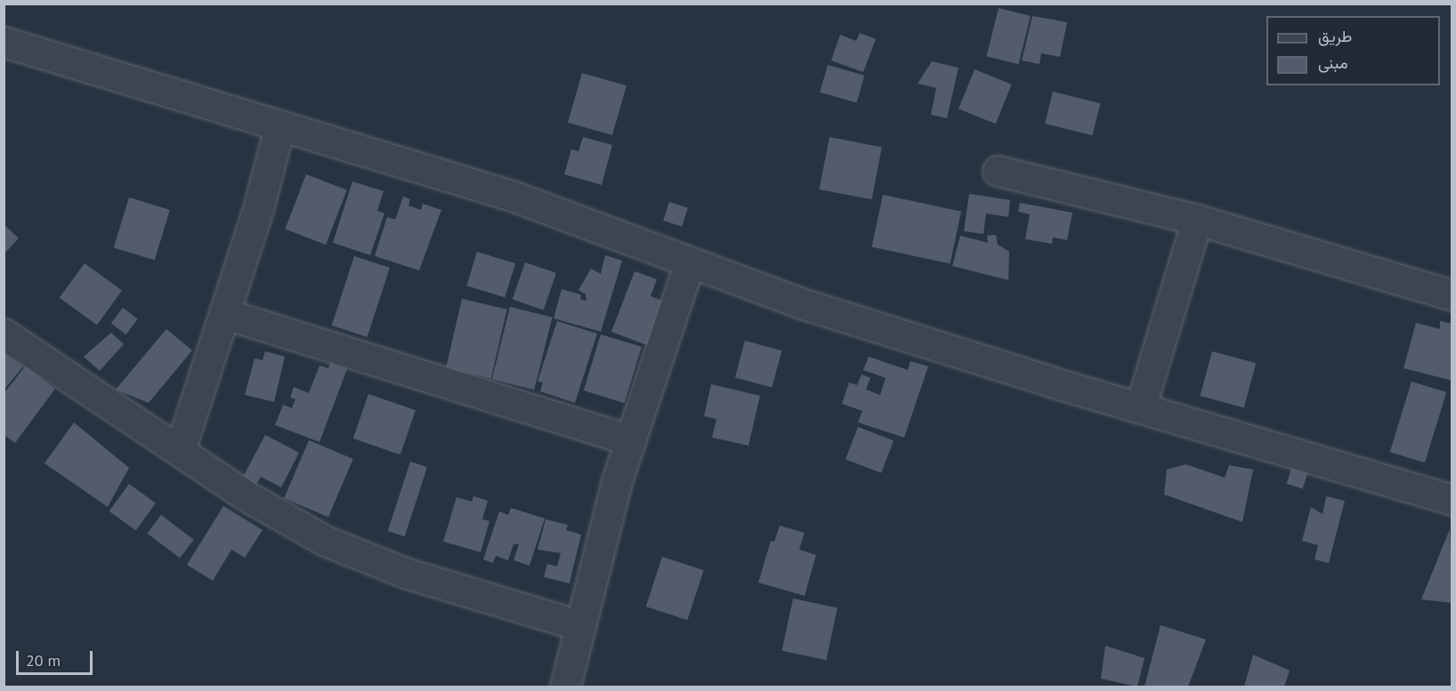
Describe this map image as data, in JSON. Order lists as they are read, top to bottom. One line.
{"legend":["طريق","مبنى"],"scale_bar":"20 m"}
